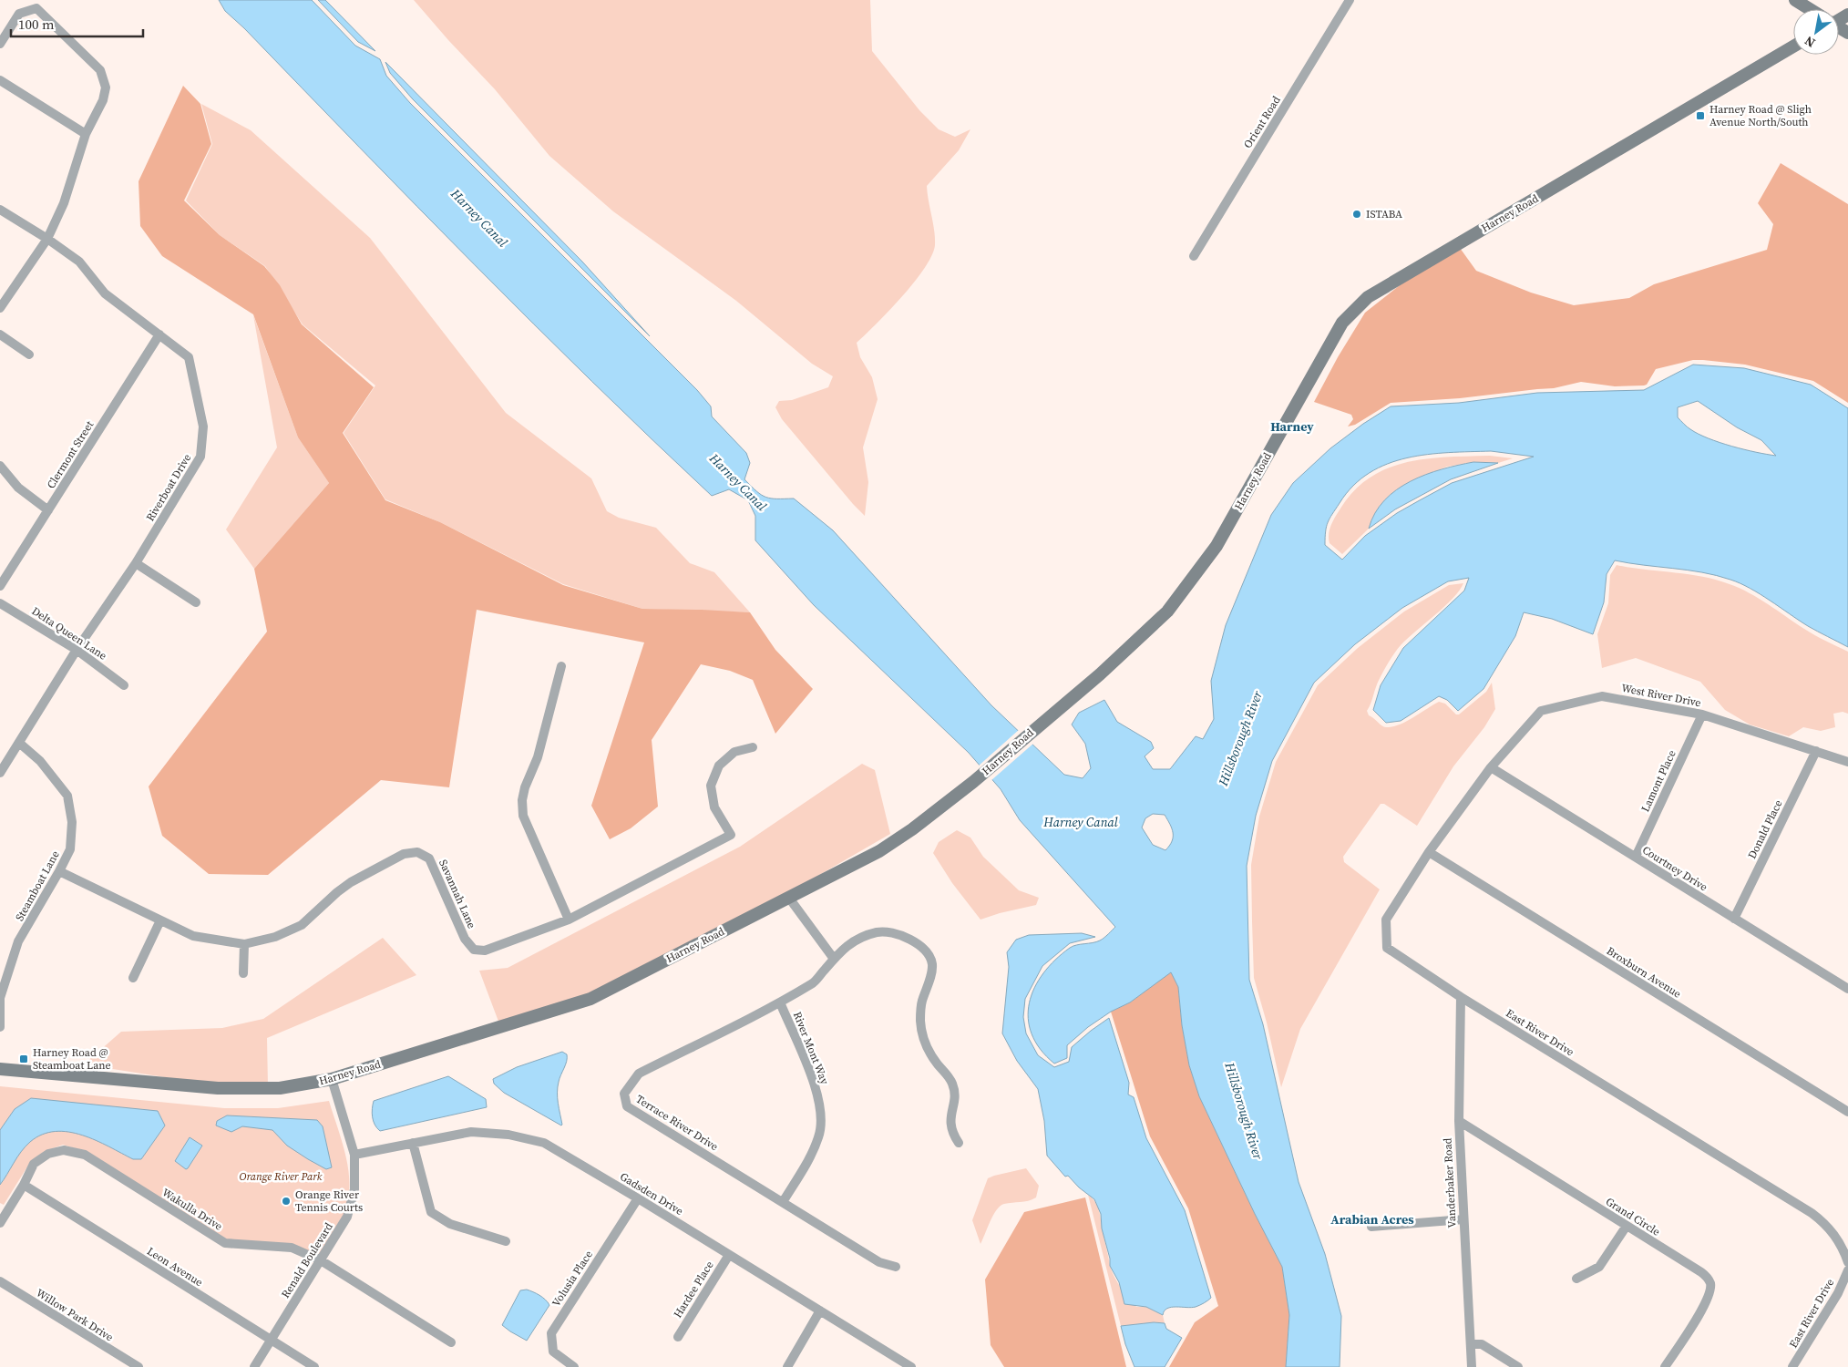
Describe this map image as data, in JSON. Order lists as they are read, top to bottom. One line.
{"streets":{"street":["Orient Road","Harney Road","Clermont Street","Riverboat Drive","Delta Queen Lane","West River Drive","Lamont Place","Donald Place","Courtney Drive","Steamboat Lane","Savannah Lane","Broxburn Avenue","East River Drive","River Mont Way","Terrace River Drive","Vanderbaker Road","Gadsden Drive","Wakulla Drive","Grand Circle","Renald Boulevard","Leon Avenue","Volusia Place","Hardee Place","Willow Park Drive"]},"crossings":[["Harney Road","Renald Boulevard"],["Clermont Street","Riverboat Drive"],["Riverboat Drive","Delta Queen Lane"],["Riverboat Drive","Steamboat Lane"],["West River Drive","Lamont Place"],["West River Drive","Donald Place"],["West River Drive","Courtney Drive"],["West River Drive","East River Drive"],["Lamont Place","Courtney Drive"],["Donald Place","Courtney Drive"],["Courtney Drive","East River Drive"],["Steamboat Lane","Savannah Lane"],["Broxburn Avenue","East River Drive"],["East River Drive","Vanderbaker Road"],["River Mont Way","Terrace River Drive"],["Vanderbaker Road","Grand Circle"],["Gadsden Drive","Renald Boulevard"],["Gadsden Drive","Volusia Place"],["Gadsden Drive","Hardee Place"],["Wakulla Drive","Renald Boulevard"],["Wakulla Drive","Leon Avenue"],["Renald Boulevard","Leon Avenue"]],"districts":["Harney","Arabian Acres"],"water":["Harney Canal","Hillsborough River"],"parks":["Orange River Park"],"places":{"transit":["Harney Road @ Sligh Avenue North/South","Harney Road @ Steamboat Lane"],"other":["ISTABA","Orange River Tennis Courts"]},"scale_bar":"100 m","north":"bottom left"}
